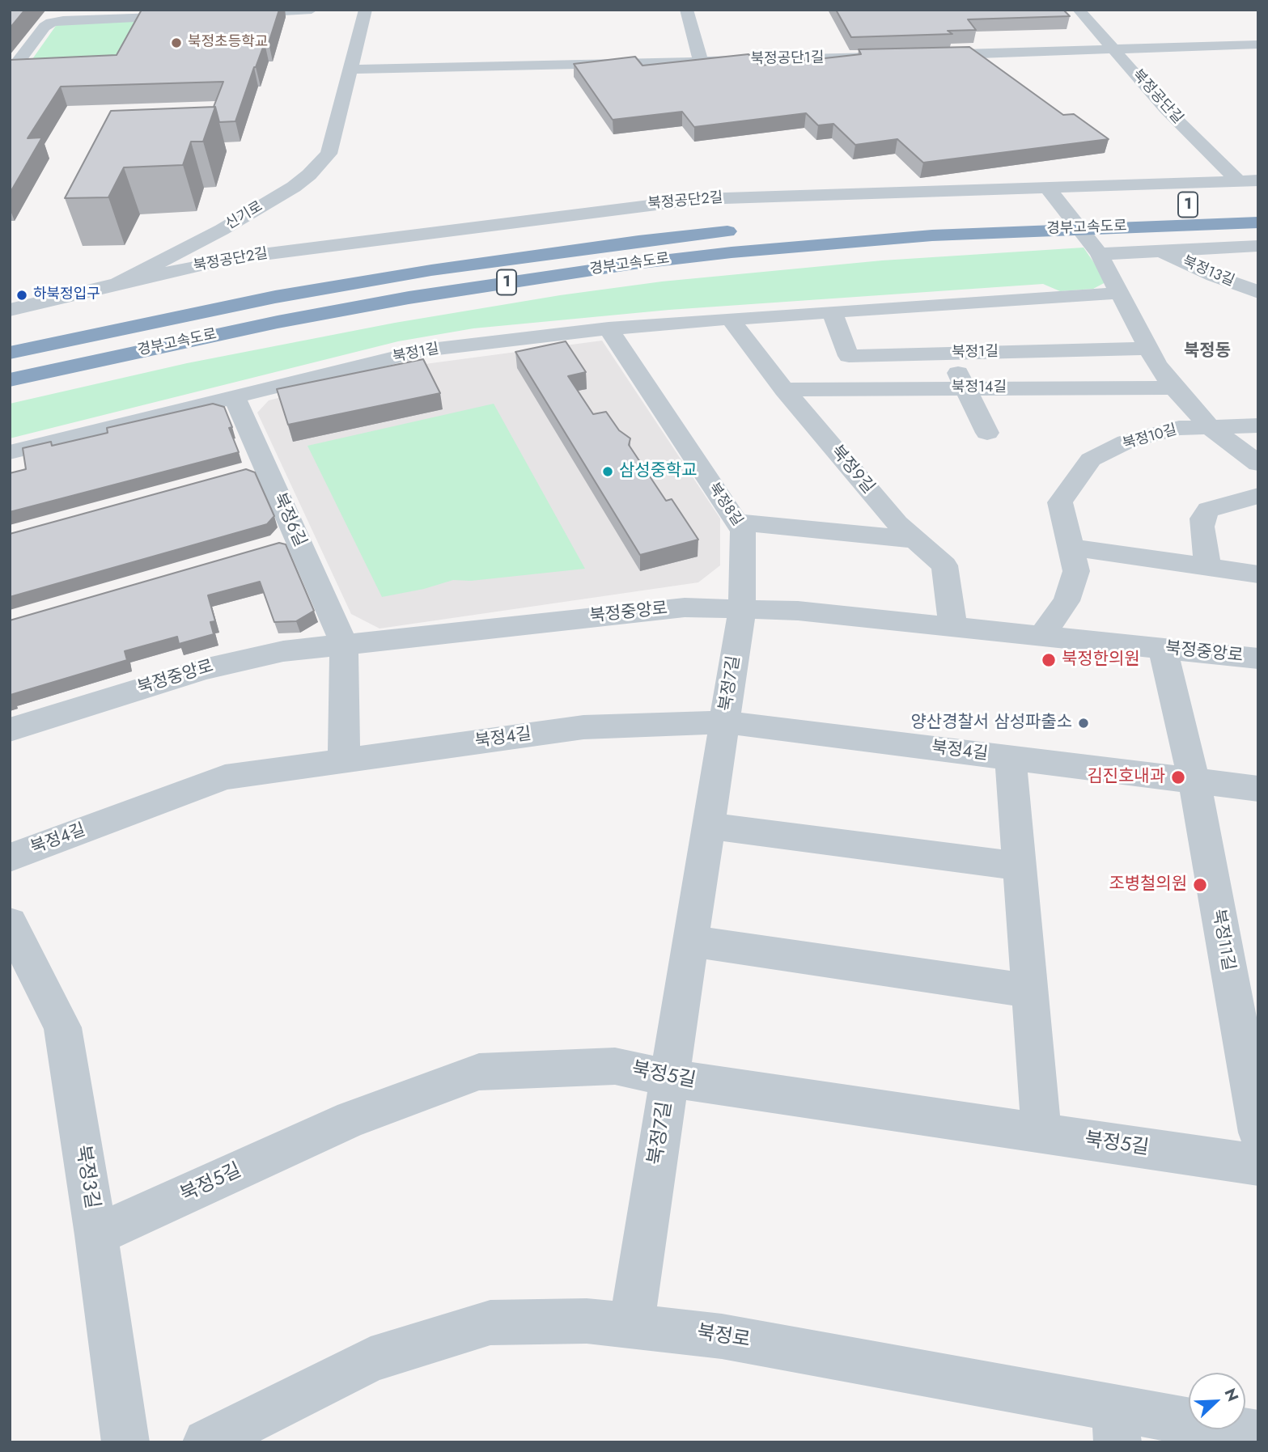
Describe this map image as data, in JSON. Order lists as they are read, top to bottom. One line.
{"streets":{"highway":["1","경부고속도로"],"street":["북정공단1길","북정공단길","북정공단2길","신기로","북정13길","북정1길","북정14길","북정10길","북정9길","북정8길","북정6길","북정중앙로","북정7길","북정4길","북정11길","북정5길","북정3길","북정로"]},"crossings":[["북정공단1길","신기로"],["북정공단길","북정공단2길"],["북정공단2길","신기로"],["북정1길","북정9길"],["북정1길","북정8길"],["북정1길","북정6길"],["북정14길","북정9길"],["북정10길","북정중앙로"],["북정9길","북정중앙로"],["북정8길","북정중앙로"],["북정8길","북정7길"],["북정6길","북정중앙로"],["북정중앙로","북정7길"],["북정중앙로","북정11길"],["북정7길","북정4길"],["북정7길","북정5길"],["북정7길","북정로"],["북정4길","북정11길"],["북정4길","북정5길"],["북정5길","북정3길"]],"districts":["북정동"],"places":["북정초등학교","하북정입구","삼성중학교","북정한의원","양산경찰서 삼성파출소","김진호내과","조병철의원"],"north":"top right"}
